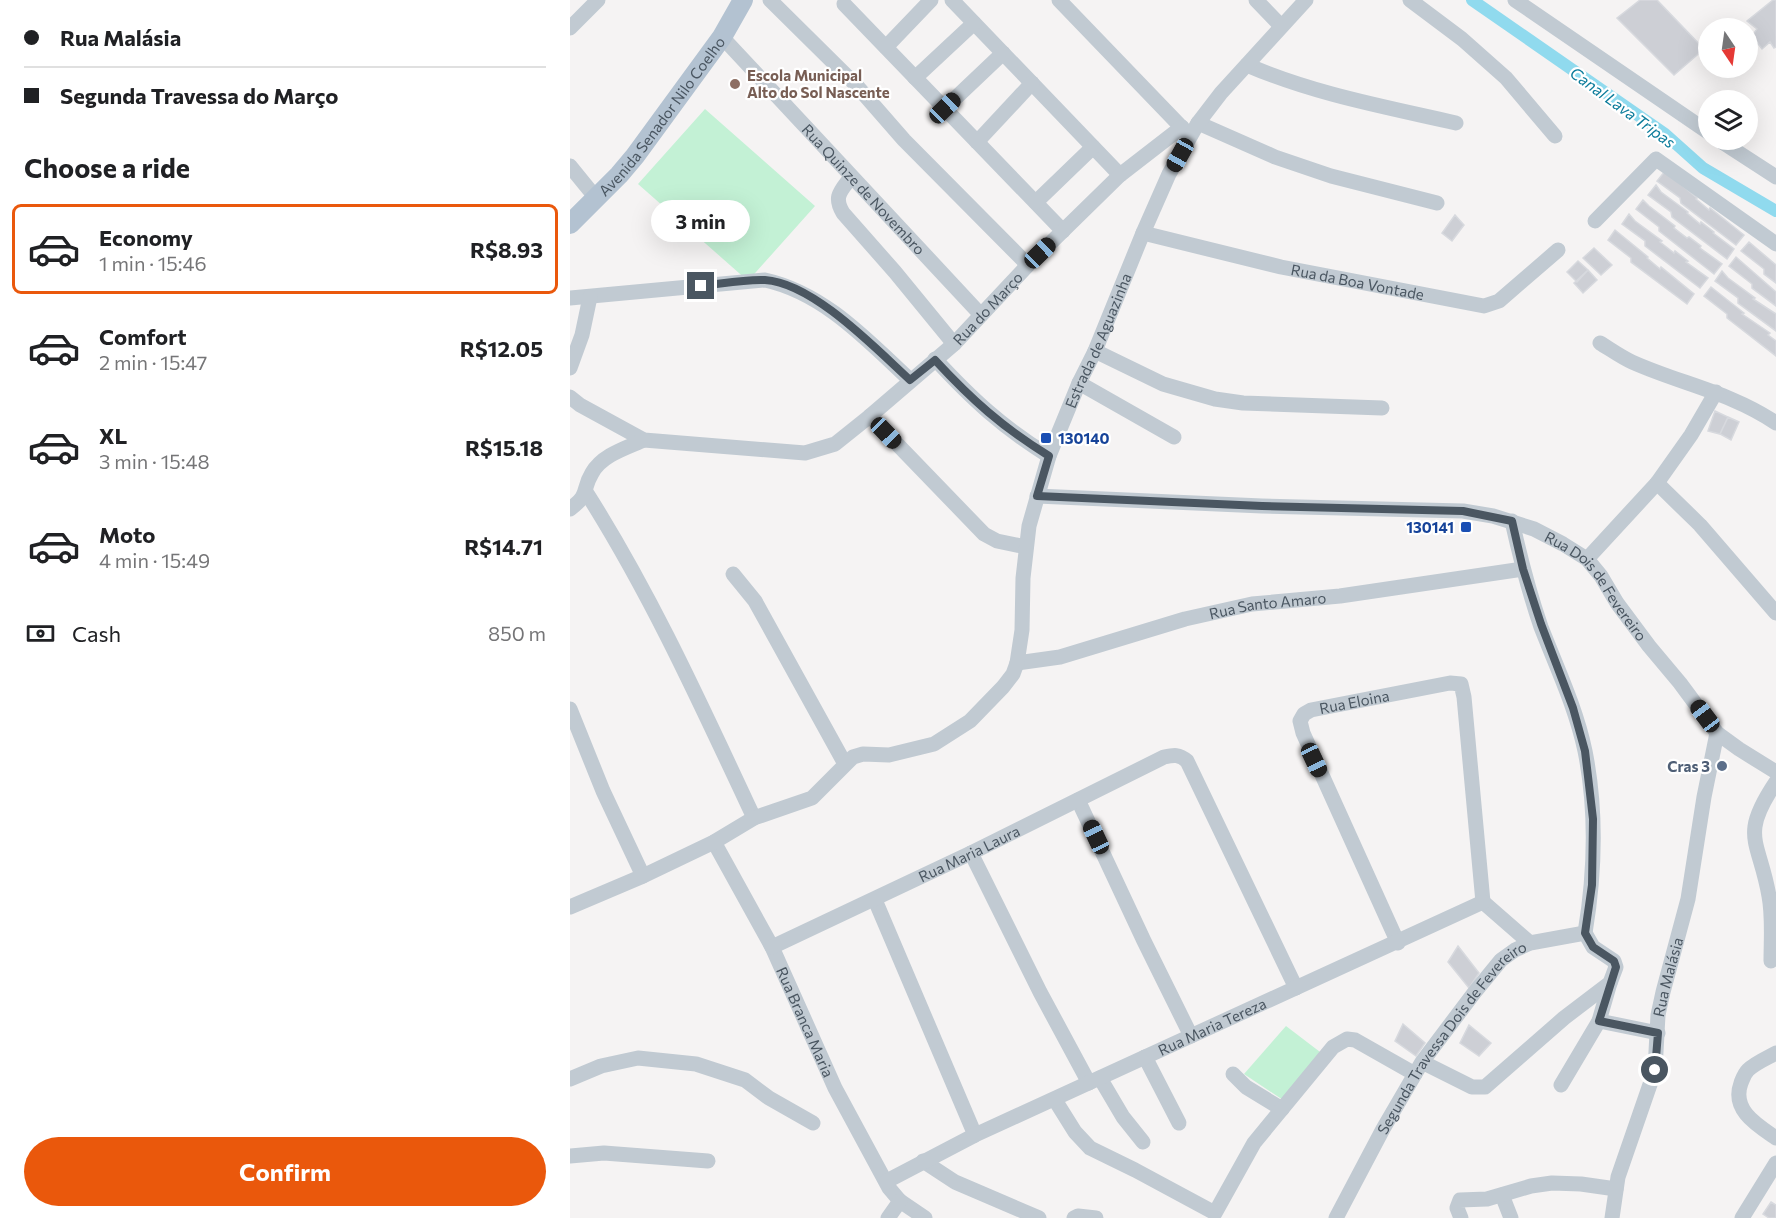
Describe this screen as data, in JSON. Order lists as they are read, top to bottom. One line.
{"streets":{"main road":["Avenida Senador Nilo Coelho"],"street":["Rua Quinze de Novembro","Rua da Boa Vontade","Rua do Março","Estrada de Aguazinha","Rua Dois de Fevereiro","Rua Santo Amaro","Rua Eloina","Rua Maria Laura","Rua Malásia","Rua Branca Maria","Rua Maria Tereza","Segunda Travessa Dois de Fevereiro"]},"crossings":[["Avenida Senador Nilo Coelho","Rua Quinze de Novembro"],["Rua Quinze de Novembro","Rua do Março"],["Rua da Boa Vontade","Estrada de Aguazinha"],["Rua do Março","Estrada de Aguazinha"],["Estrada de Aguazinha","Rua Dois de Fevereiro"],["Estrada de Aguazinha","Rua Santo Amaro"],["Estrada de Aguazinha","Rua Branca Maria"],["Rua Dois de Fevereiro","Rua Malásia"],["Rua Eloina","Rua Maria Tereza"],["Rua Maria Laura","Rua Branca Maria"],["Rua Maria Laura","Rua Maria Tereza"],["Rua Branca Maria","Rua Maria Tereza"]],"water":["Canal Lava Tripas"],"places":{"other":["Escola Municipal Alto do Sol Nascente","Cras 3"],"transit":["130140","130141"]},"north":"bottom","page":{"banner":["Rua Malásia","Segunda Travessa do Março"],"heading":"Choose a ride","bubble":"3 min","list":[{"name":"Economy","note":"1 min · 15:46","value":"R$8.93"},{"name":"Comfort","note":"2 min · 15:47","value":"R$12.05"},{"name":"XL","note":"3 min · 15:48","value":"R$15.18"},{"name":"Moto","note":"4 min · 15:49","value":"R$14.71"}],"pay":["Cash","850 m"],"buttons":"Confirm"}}
